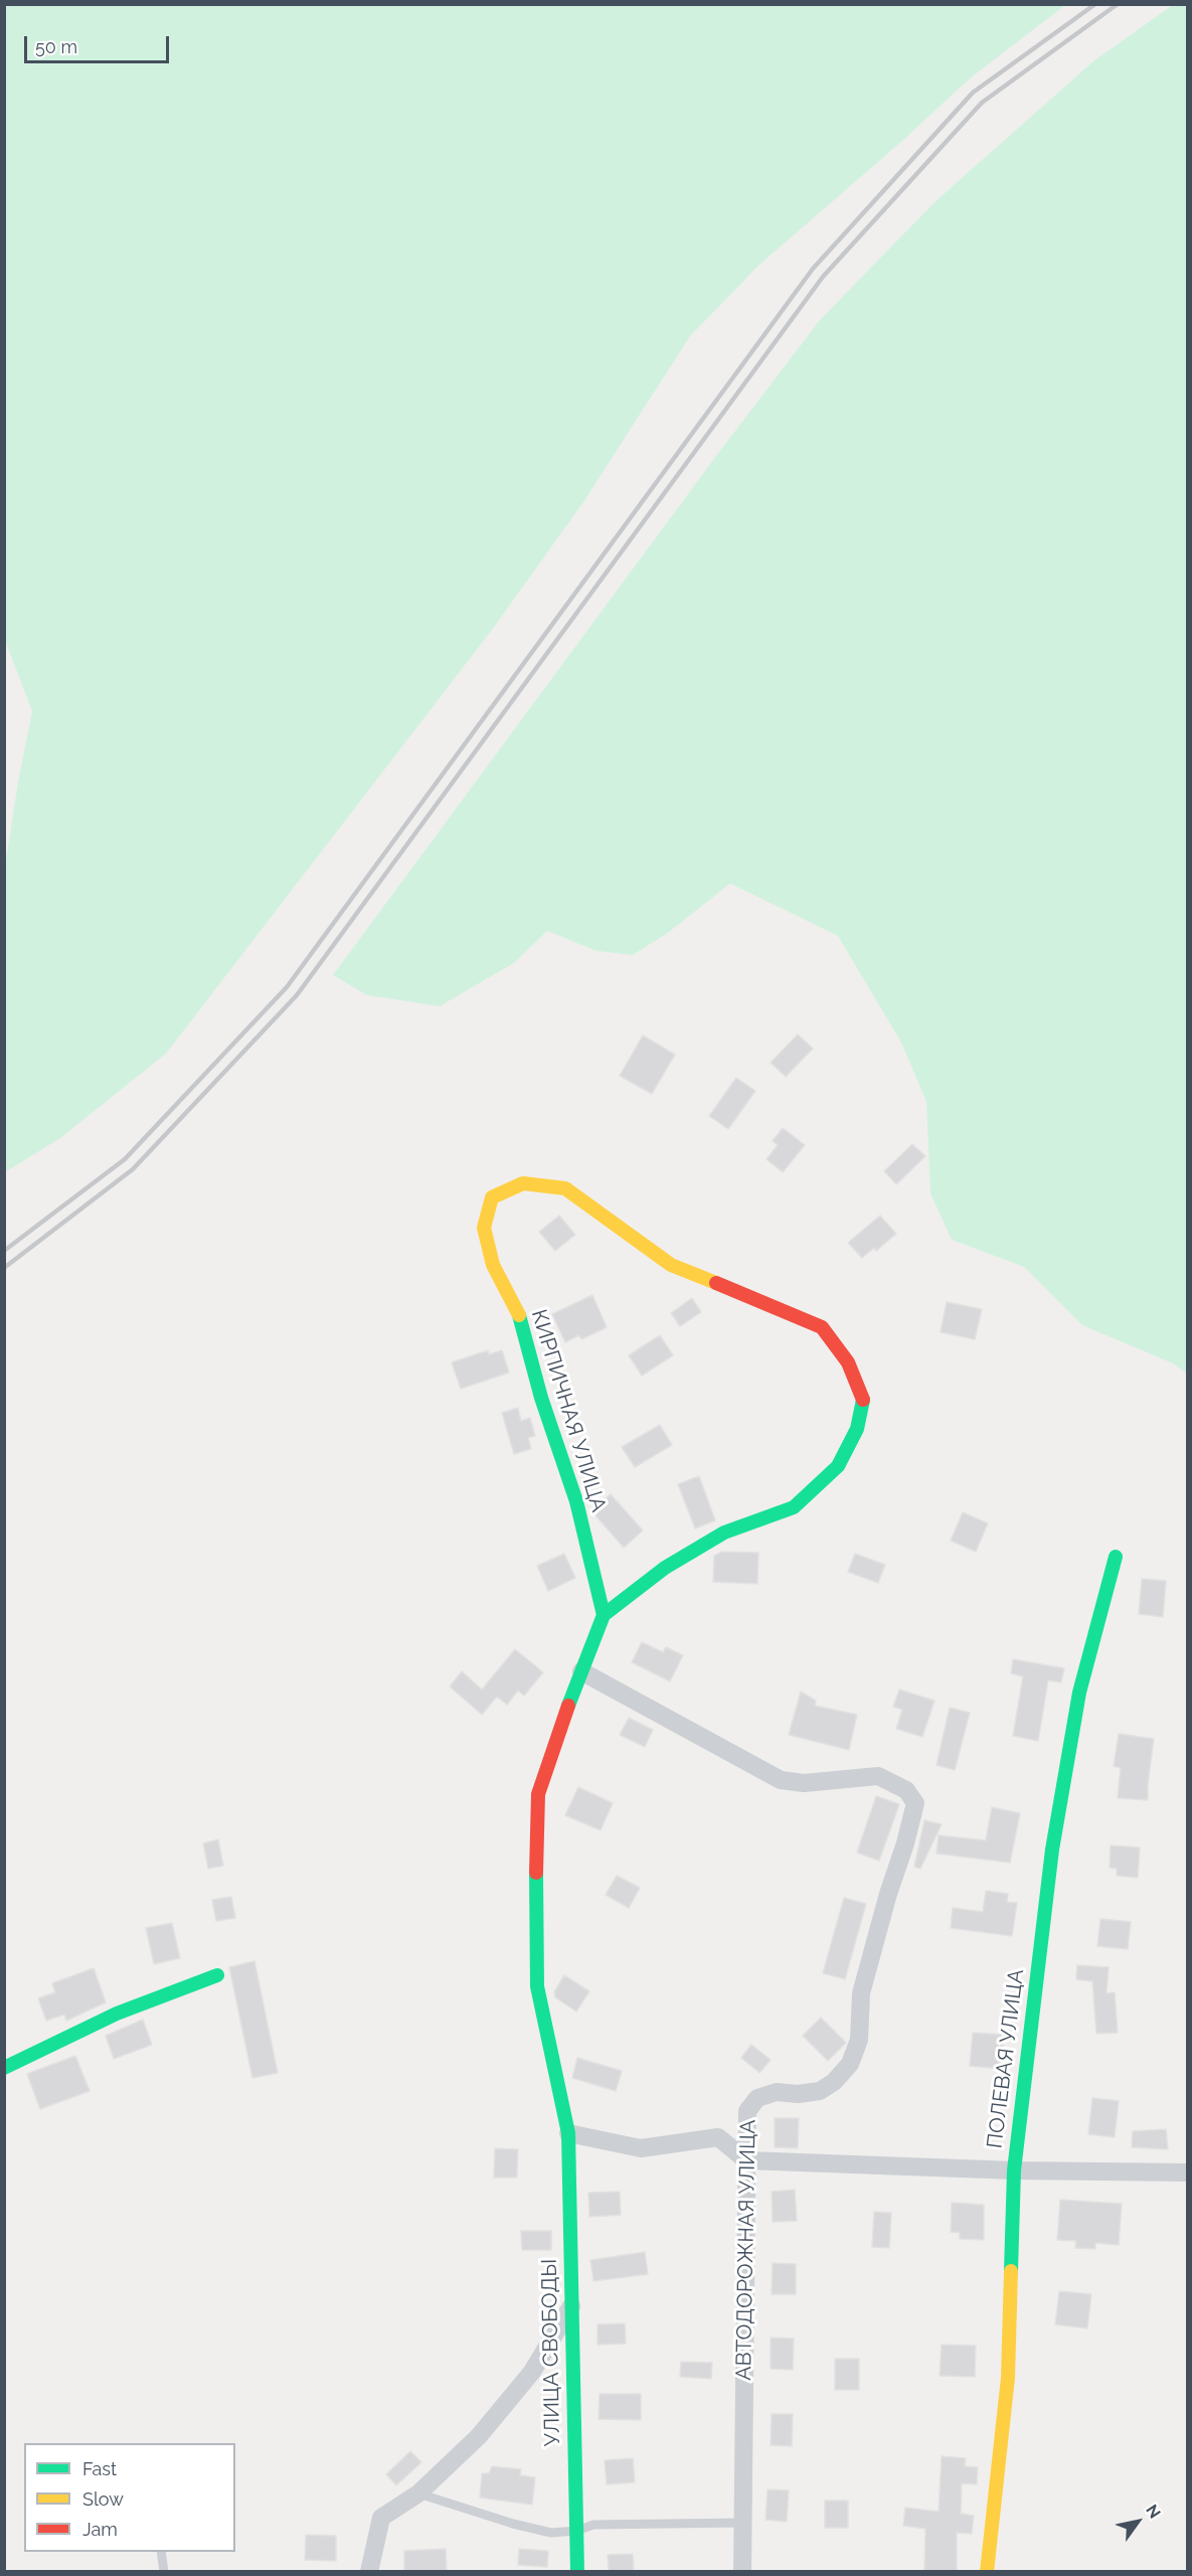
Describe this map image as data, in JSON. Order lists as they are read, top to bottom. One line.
{"streets":{"street":["КИРПИЧНАЯ УЛИЦА","ПОЛЕВАЯ УЛИЦА","АВТОДОРОЖНАЯ УЛИЦА","УЛИЦА СВОБОДЫ"]},"legend":["Fast","Slow","Jam"],"scale_bar":"50 m","north":"top right"}
